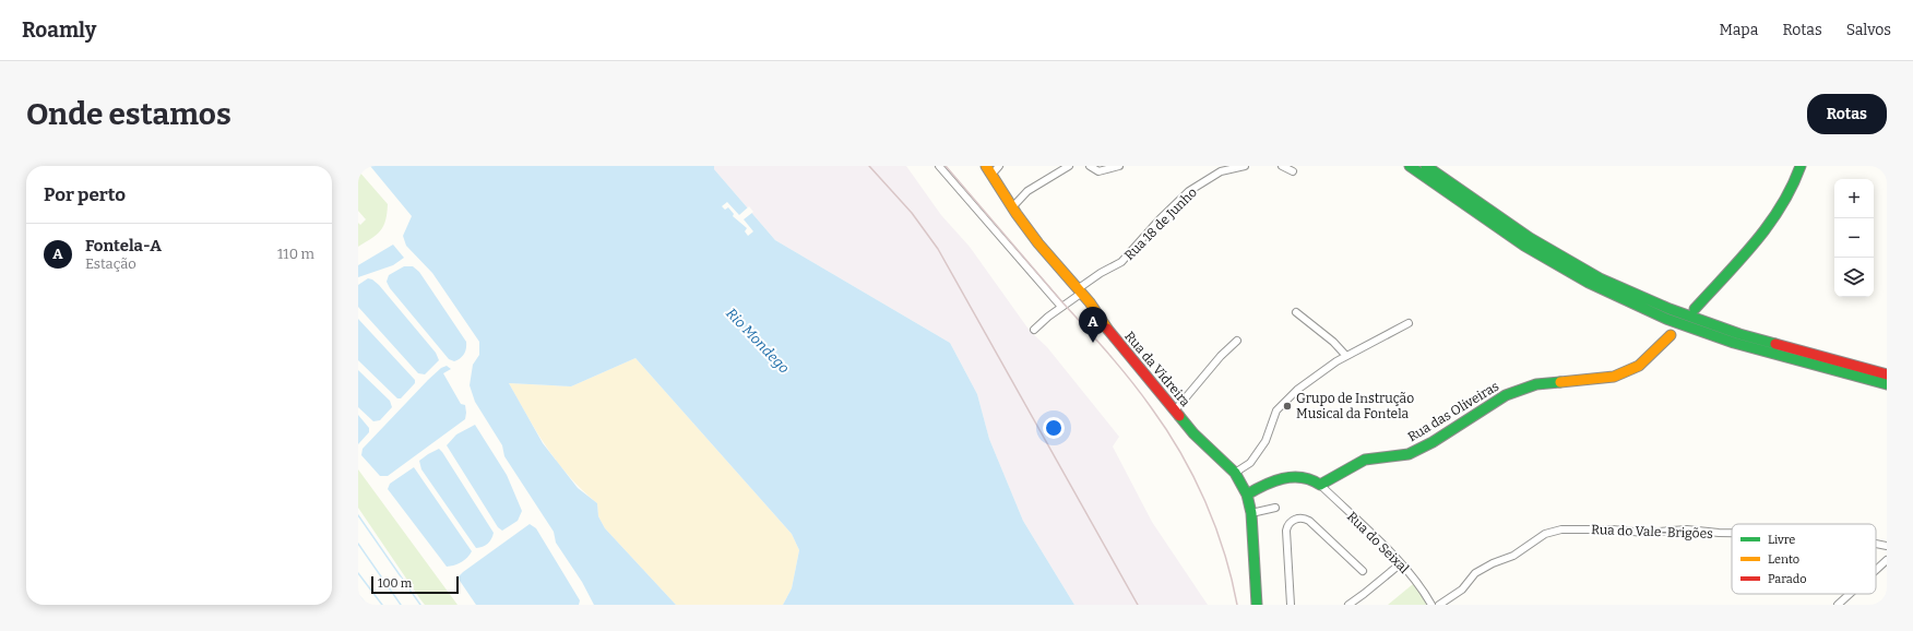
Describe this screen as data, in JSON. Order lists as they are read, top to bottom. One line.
{"streets":{"main road":["Rua da Vidreira","Rua das Oliveiras"],"street":["Rua 18 de Junho","Rua do Vale-Brigões","Rua do Seixal"]},"crossings":[["Rua 18 de Junho","Rua da Vidreira"],["Rua das Oliveiras","Rua do Seixal"]],"water":["Rio Mondego"],"places":["Grupo de Instrução Musical da Fontela"],"legend":["Livre","Lento","Parado"],"scale_bar":"100 m","page":{"header":"Roamly","nav":["Mapa","Rotas","Salvos"],"buttons":"Rotas","title":"Onde estamos","heading":"Por perto","map_buttons":["+","−"],"list":[{"mark":"A","name":"Fontela-A","note":"Estação","value":"110 m"}],"pins":"A","scale":"100 m"}}
